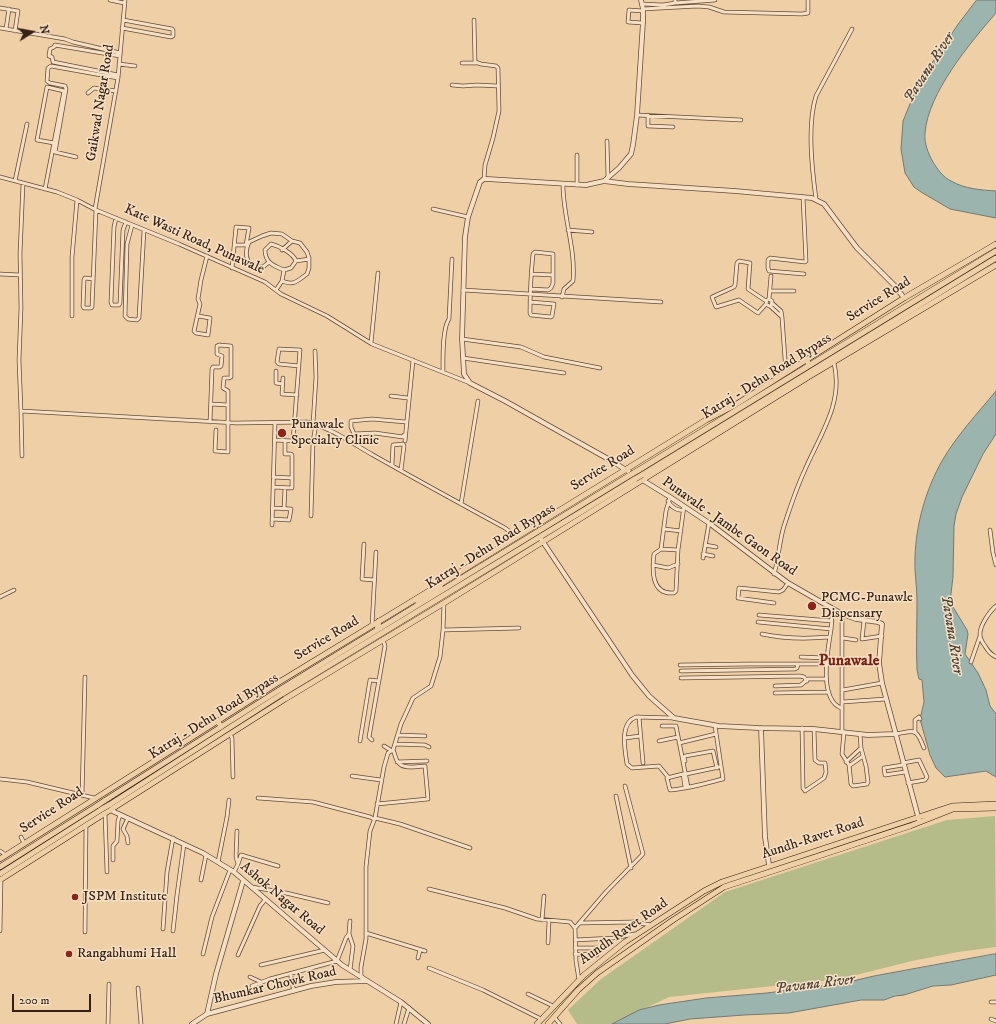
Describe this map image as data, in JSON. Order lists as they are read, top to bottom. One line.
{"streets":{"main road":["Service Road","Katraj - Dehu Road Bypass","Aundh-Ravet Road","Aundh Ravet Road"],"street":["Gaikwad Nagar Road","Kate Wasti Road, Punawale","Punavale - Jambe Gaon Road","Ashok Nagar Road","Bhumkar Chowk Road"]},"crossings":[["Gaikwad Nagar Road","Kate Wasti Road, Punawale"],["Kate Wasti Road, Punawale","Punavale - Jambe Gaon Road"],["Service Road","Punavale - Jambe Gaon Road"],["Service Road","Ashok Nagar Road"],["Katraj - Dehu Road Bypass","Punavale - Jambe Gaon Road"],["Katraj - Dehu Road Bypass","Ashok Nagar Road"],["Aundh-Ravet Road","Aundh Ravet Road"],["Ashok Nagar Road","Bhumkar Chowk Road"]],"districts":["Punawale"],"water":["Pavana River"],"places":["Punawale Specialty Clinic","PCMC-Punawle Dispensary","JSPM Institute","Rangabhumi Hall"],"scale_bar":"200 m","north":"right"}
